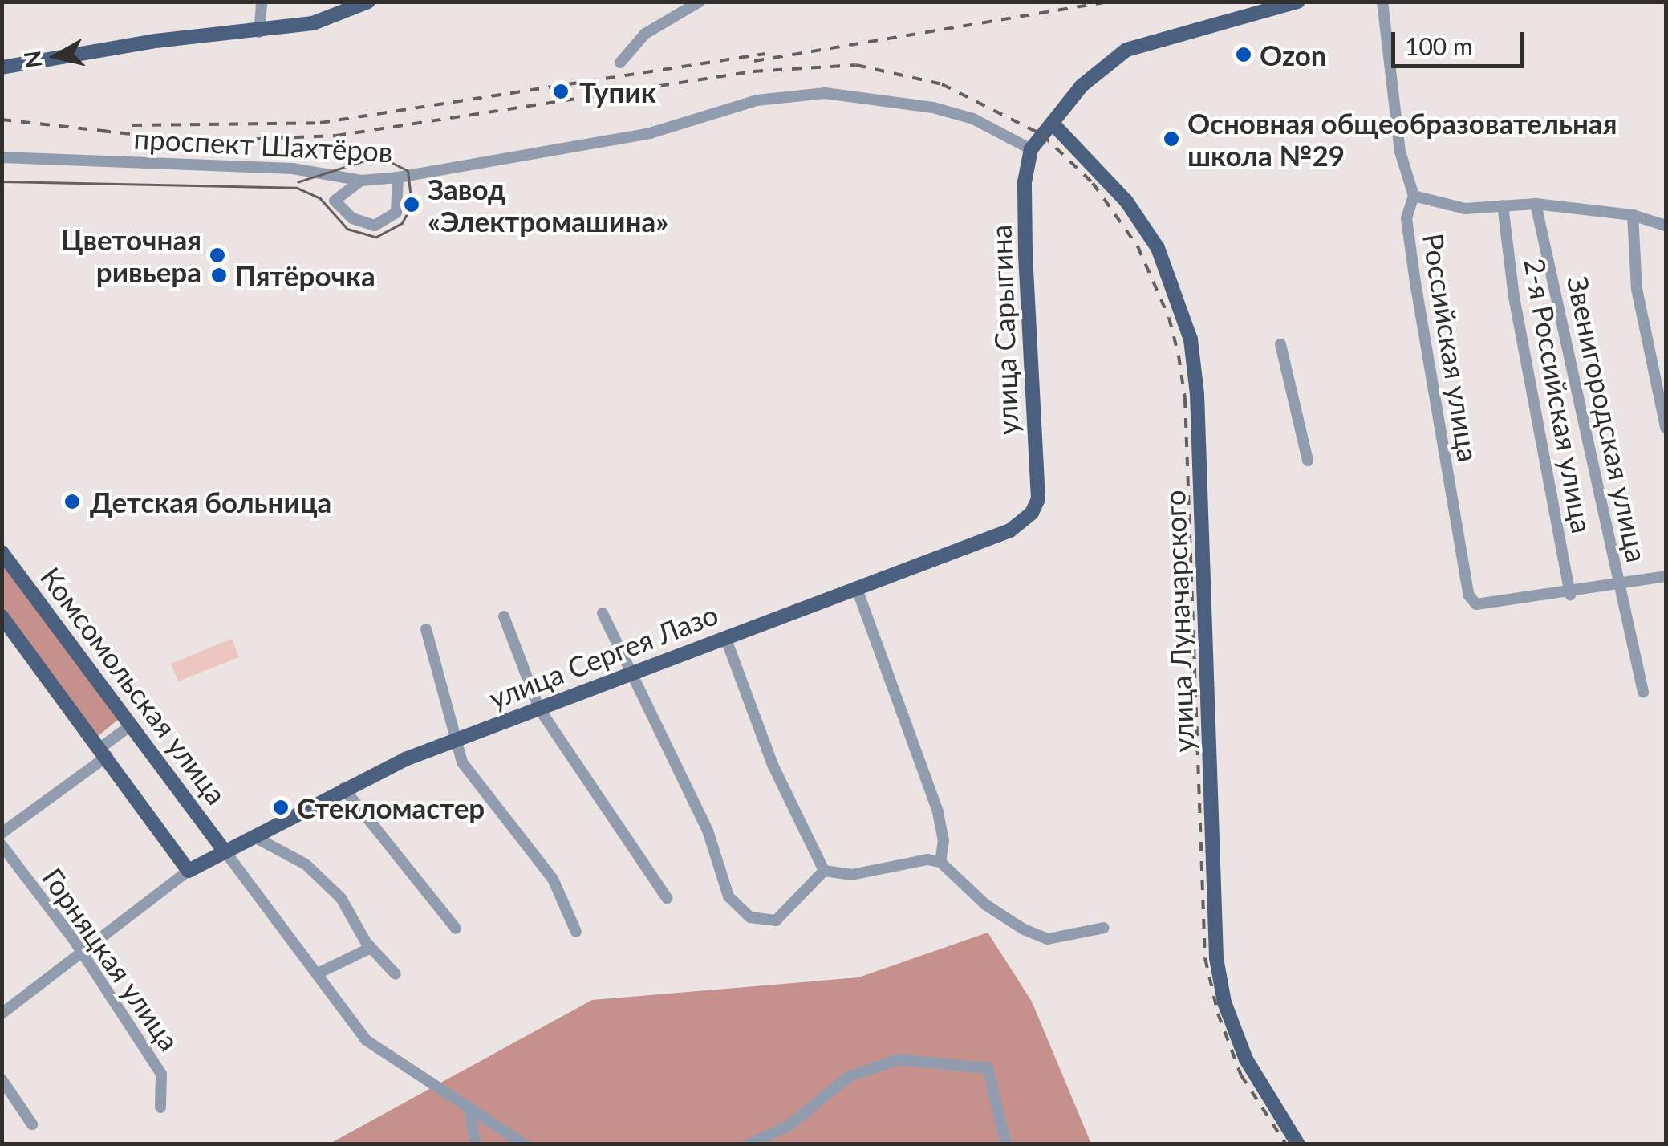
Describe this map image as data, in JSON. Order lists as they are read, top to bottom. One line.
{"streets":{"main road":["улица Сарыгина","улица Луначарского","улица Сергея Лазо","Комсомольская улица"],"street":["проспект Шахтёров","Российская улица","2-я Российская улица","Звенигородская улица","Горняцкая улица"]},"crossings":[["проспект Шахтёров","улица Сарыгина"],["улица Сарыгина","улица Сергея Лазо"],["Российская улица","2-я Российская улица"],["улица Сергея Лазо","Комсомольская улица"]],"places":["Ozon","Тупик","Основная общеобразовательная школа №29","Завод «Электромашина»","Цветочная ривьера","Пятёрочка","Детская больница","Стекломастер"],"scale_bar":"100 m","north":"left"}
